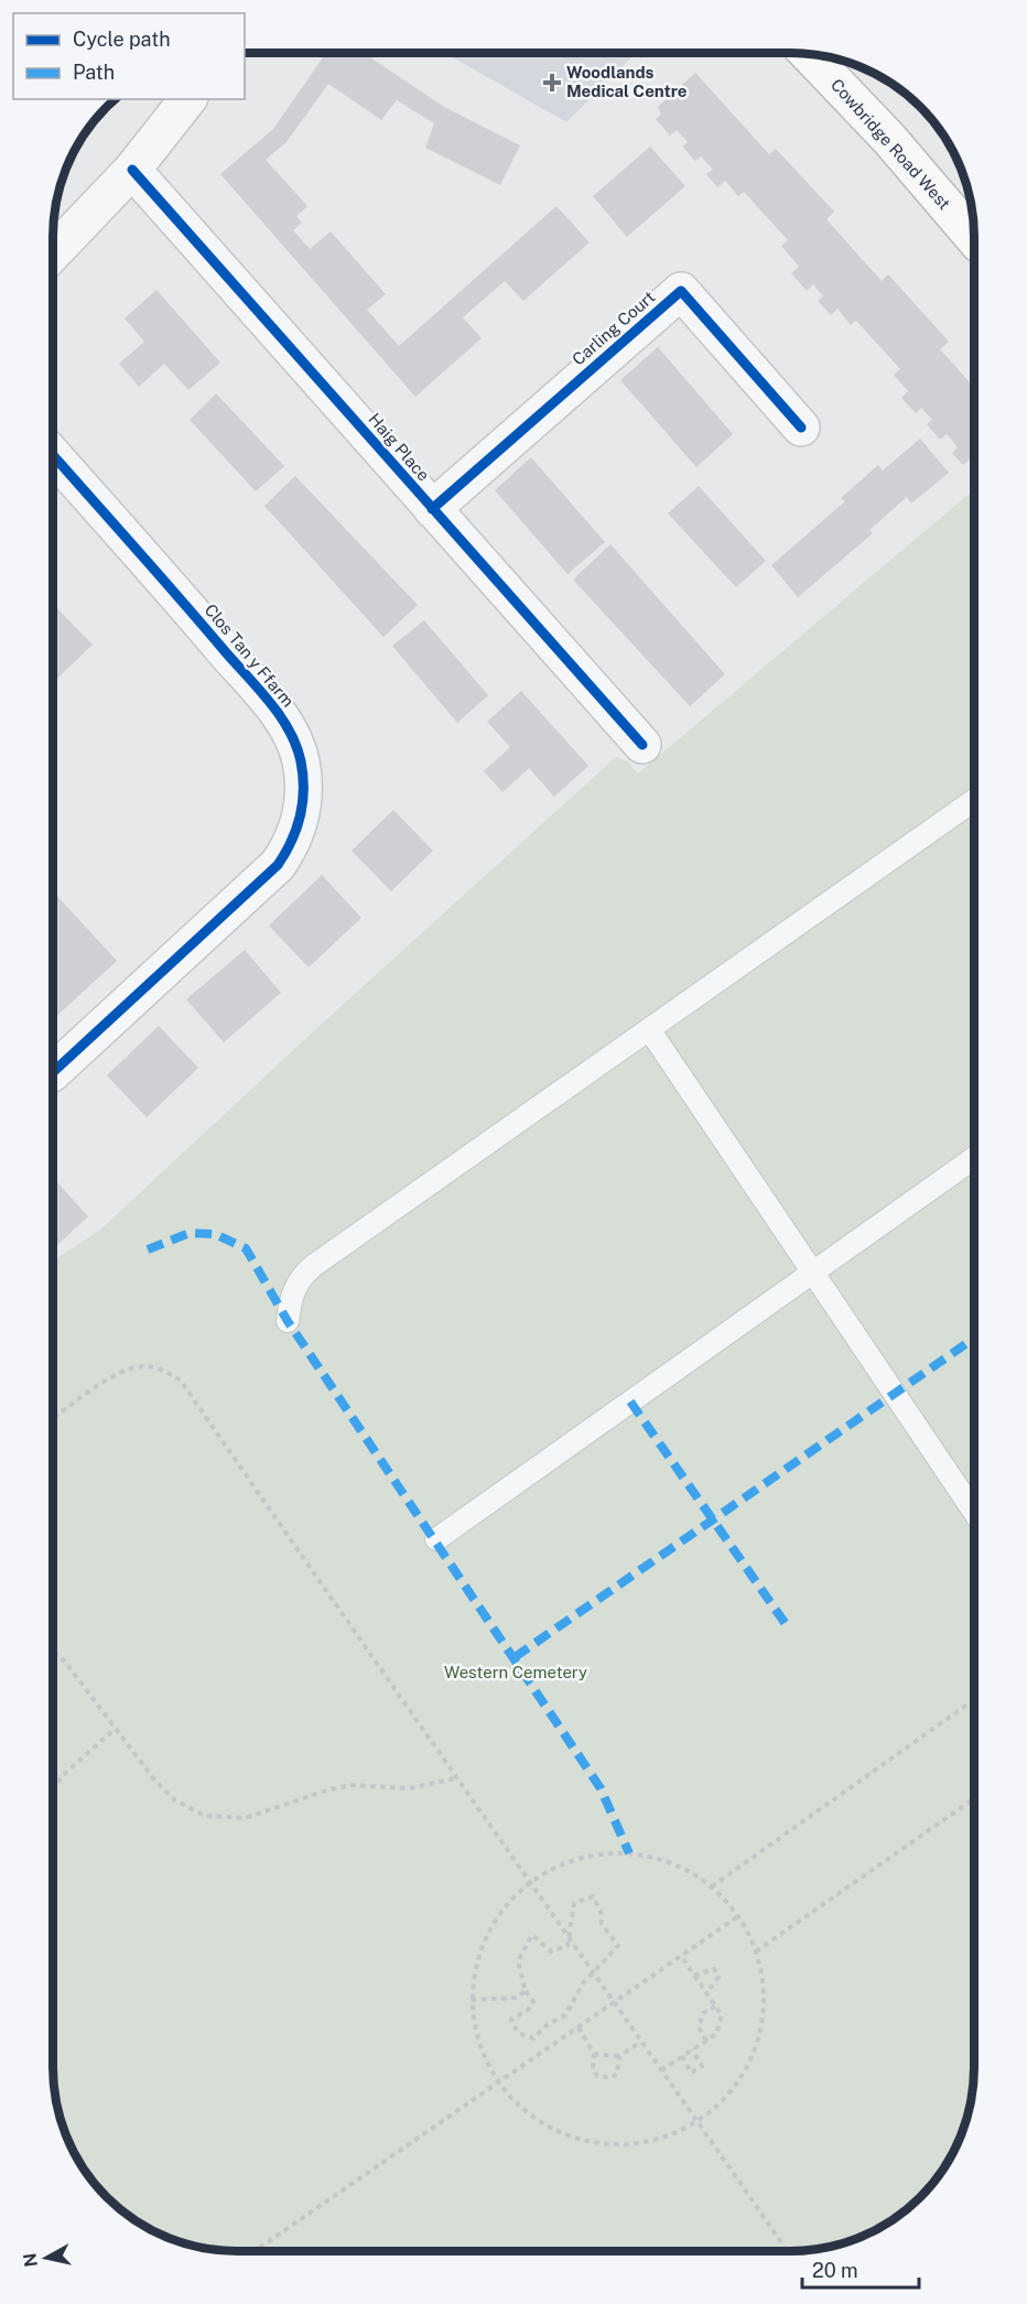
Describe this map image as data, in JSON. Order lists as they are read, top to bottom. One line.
{"streets":{"highway":["Cowbridge Road West"],"street":["Carling Court","Haig Place","Clos Tan y Ffarm"]},"crossings":[["Carling Court","Haig Place"]],"parks":["Western Cemetery"],"places":{"health":["Woodlands Medical Centre"]},"legend":["Cycle path","Path"],"scale_bar":"20 m","north":"left"}
